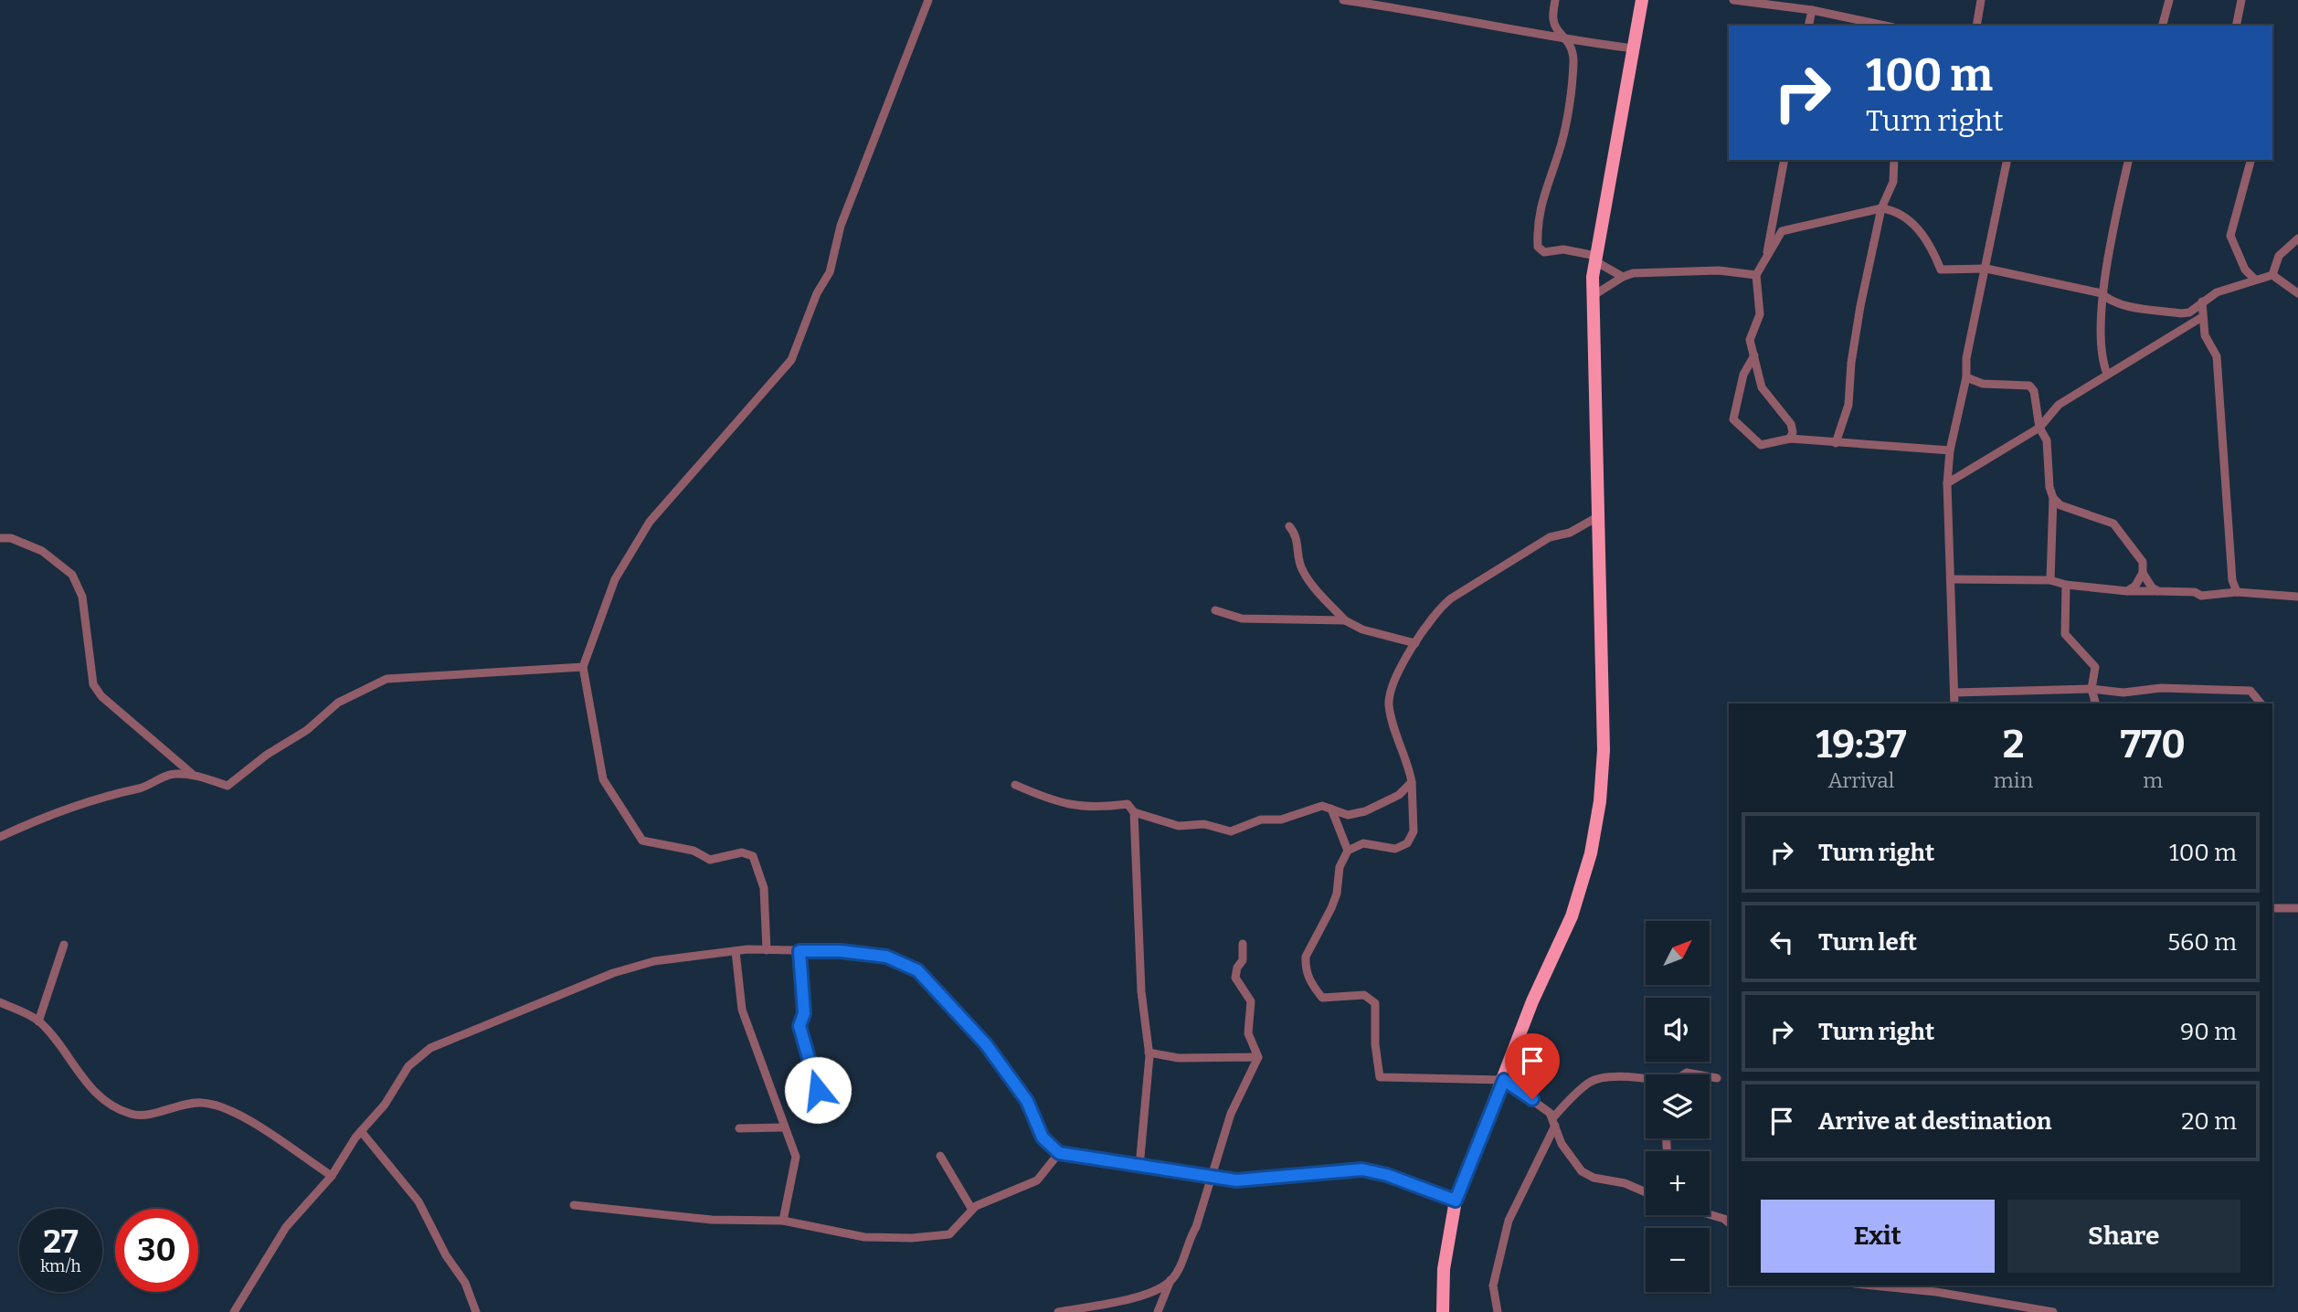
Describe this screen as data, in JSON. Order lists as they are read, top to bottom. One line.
{"north":"top right","page":{"turn":["100 m","Turn right"],"eta":["19:37","Arrival","2","min","770","m"],"list":[{"name":"Turn right","value":"100 m"},{"name":"Turn left","value":"560 m"},{"name":"Turn right","value":"90 m"},{"name":"Arrive at destination","value":"20 m"}],"map_buttons":["+","−"],"buttons":["Exit","Share"],"speed":"27 km/h","limit":"30"}}
